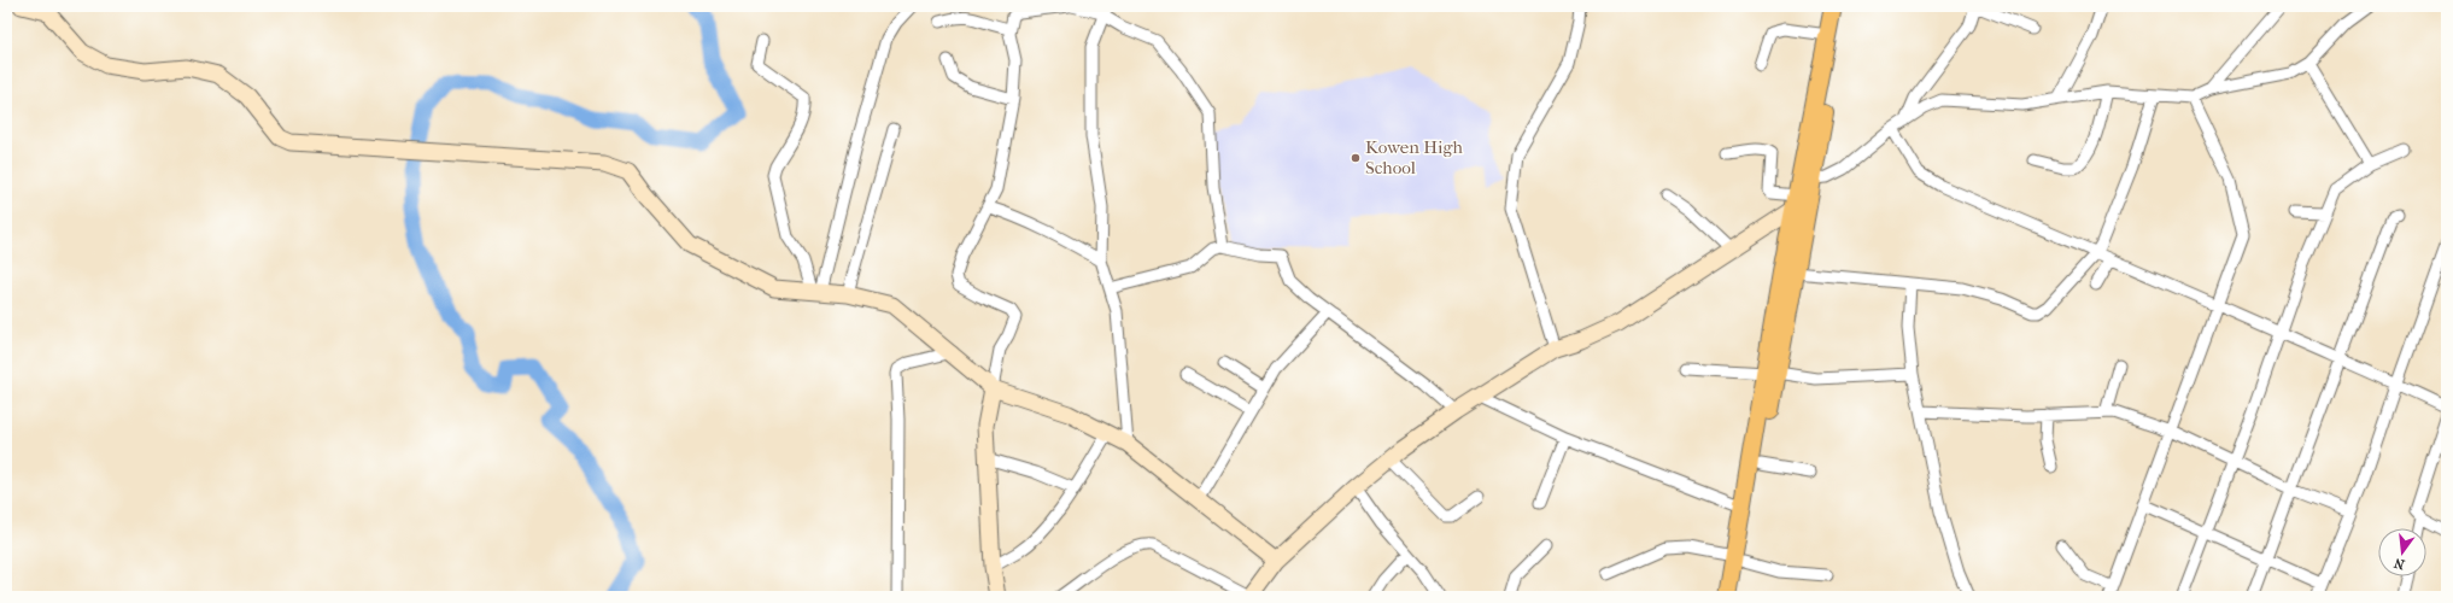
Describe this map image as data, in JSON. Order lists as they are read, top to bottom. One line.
{"places":["Kowen High School"],"north":"bottom"}
